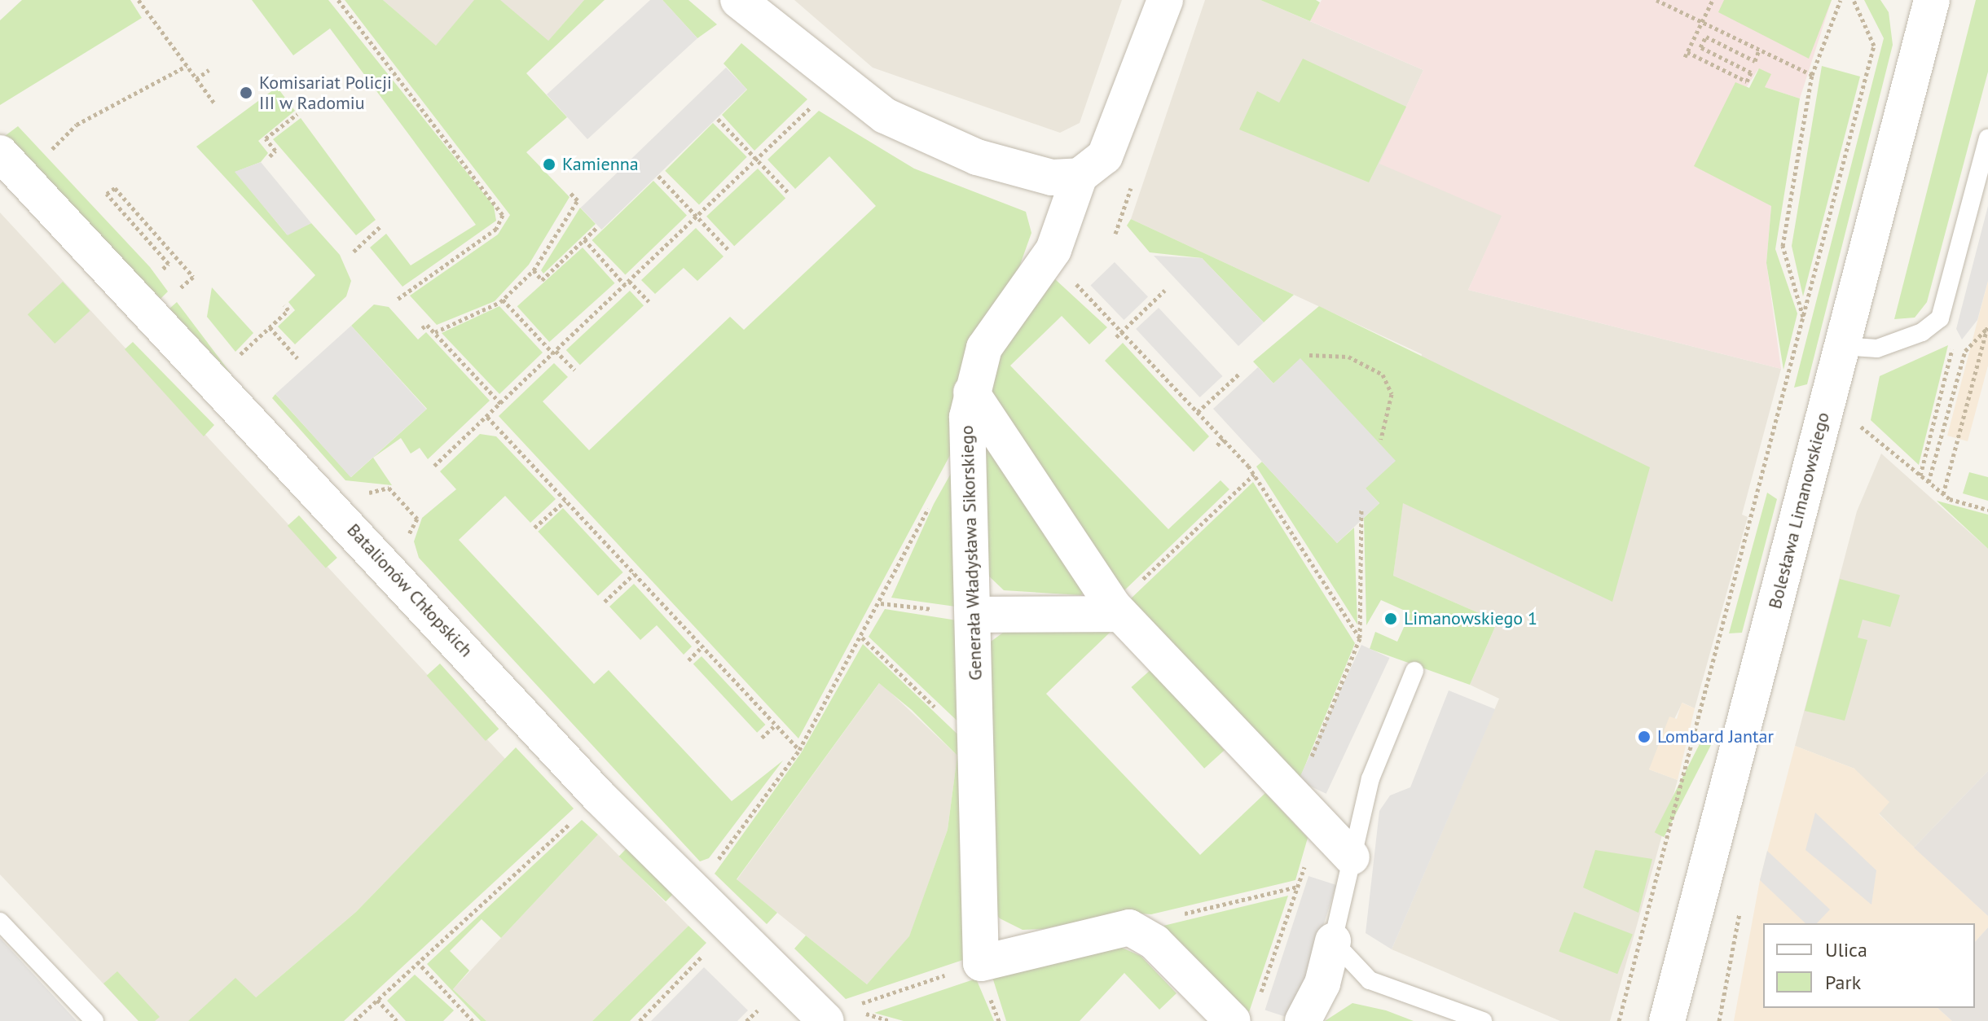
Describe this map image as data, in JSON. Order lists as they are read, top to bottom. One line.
{"streets":{"street":["Bolesława Limanowskiego","Generała Władysława Sikorskiego","Batalionów Chłopskich"]},"places":["Komisariat Policji III w Radomiu","Kamienna","Limanowskiego 1","Lombard Jantar"],"legend":["Ulica","Park"]}
